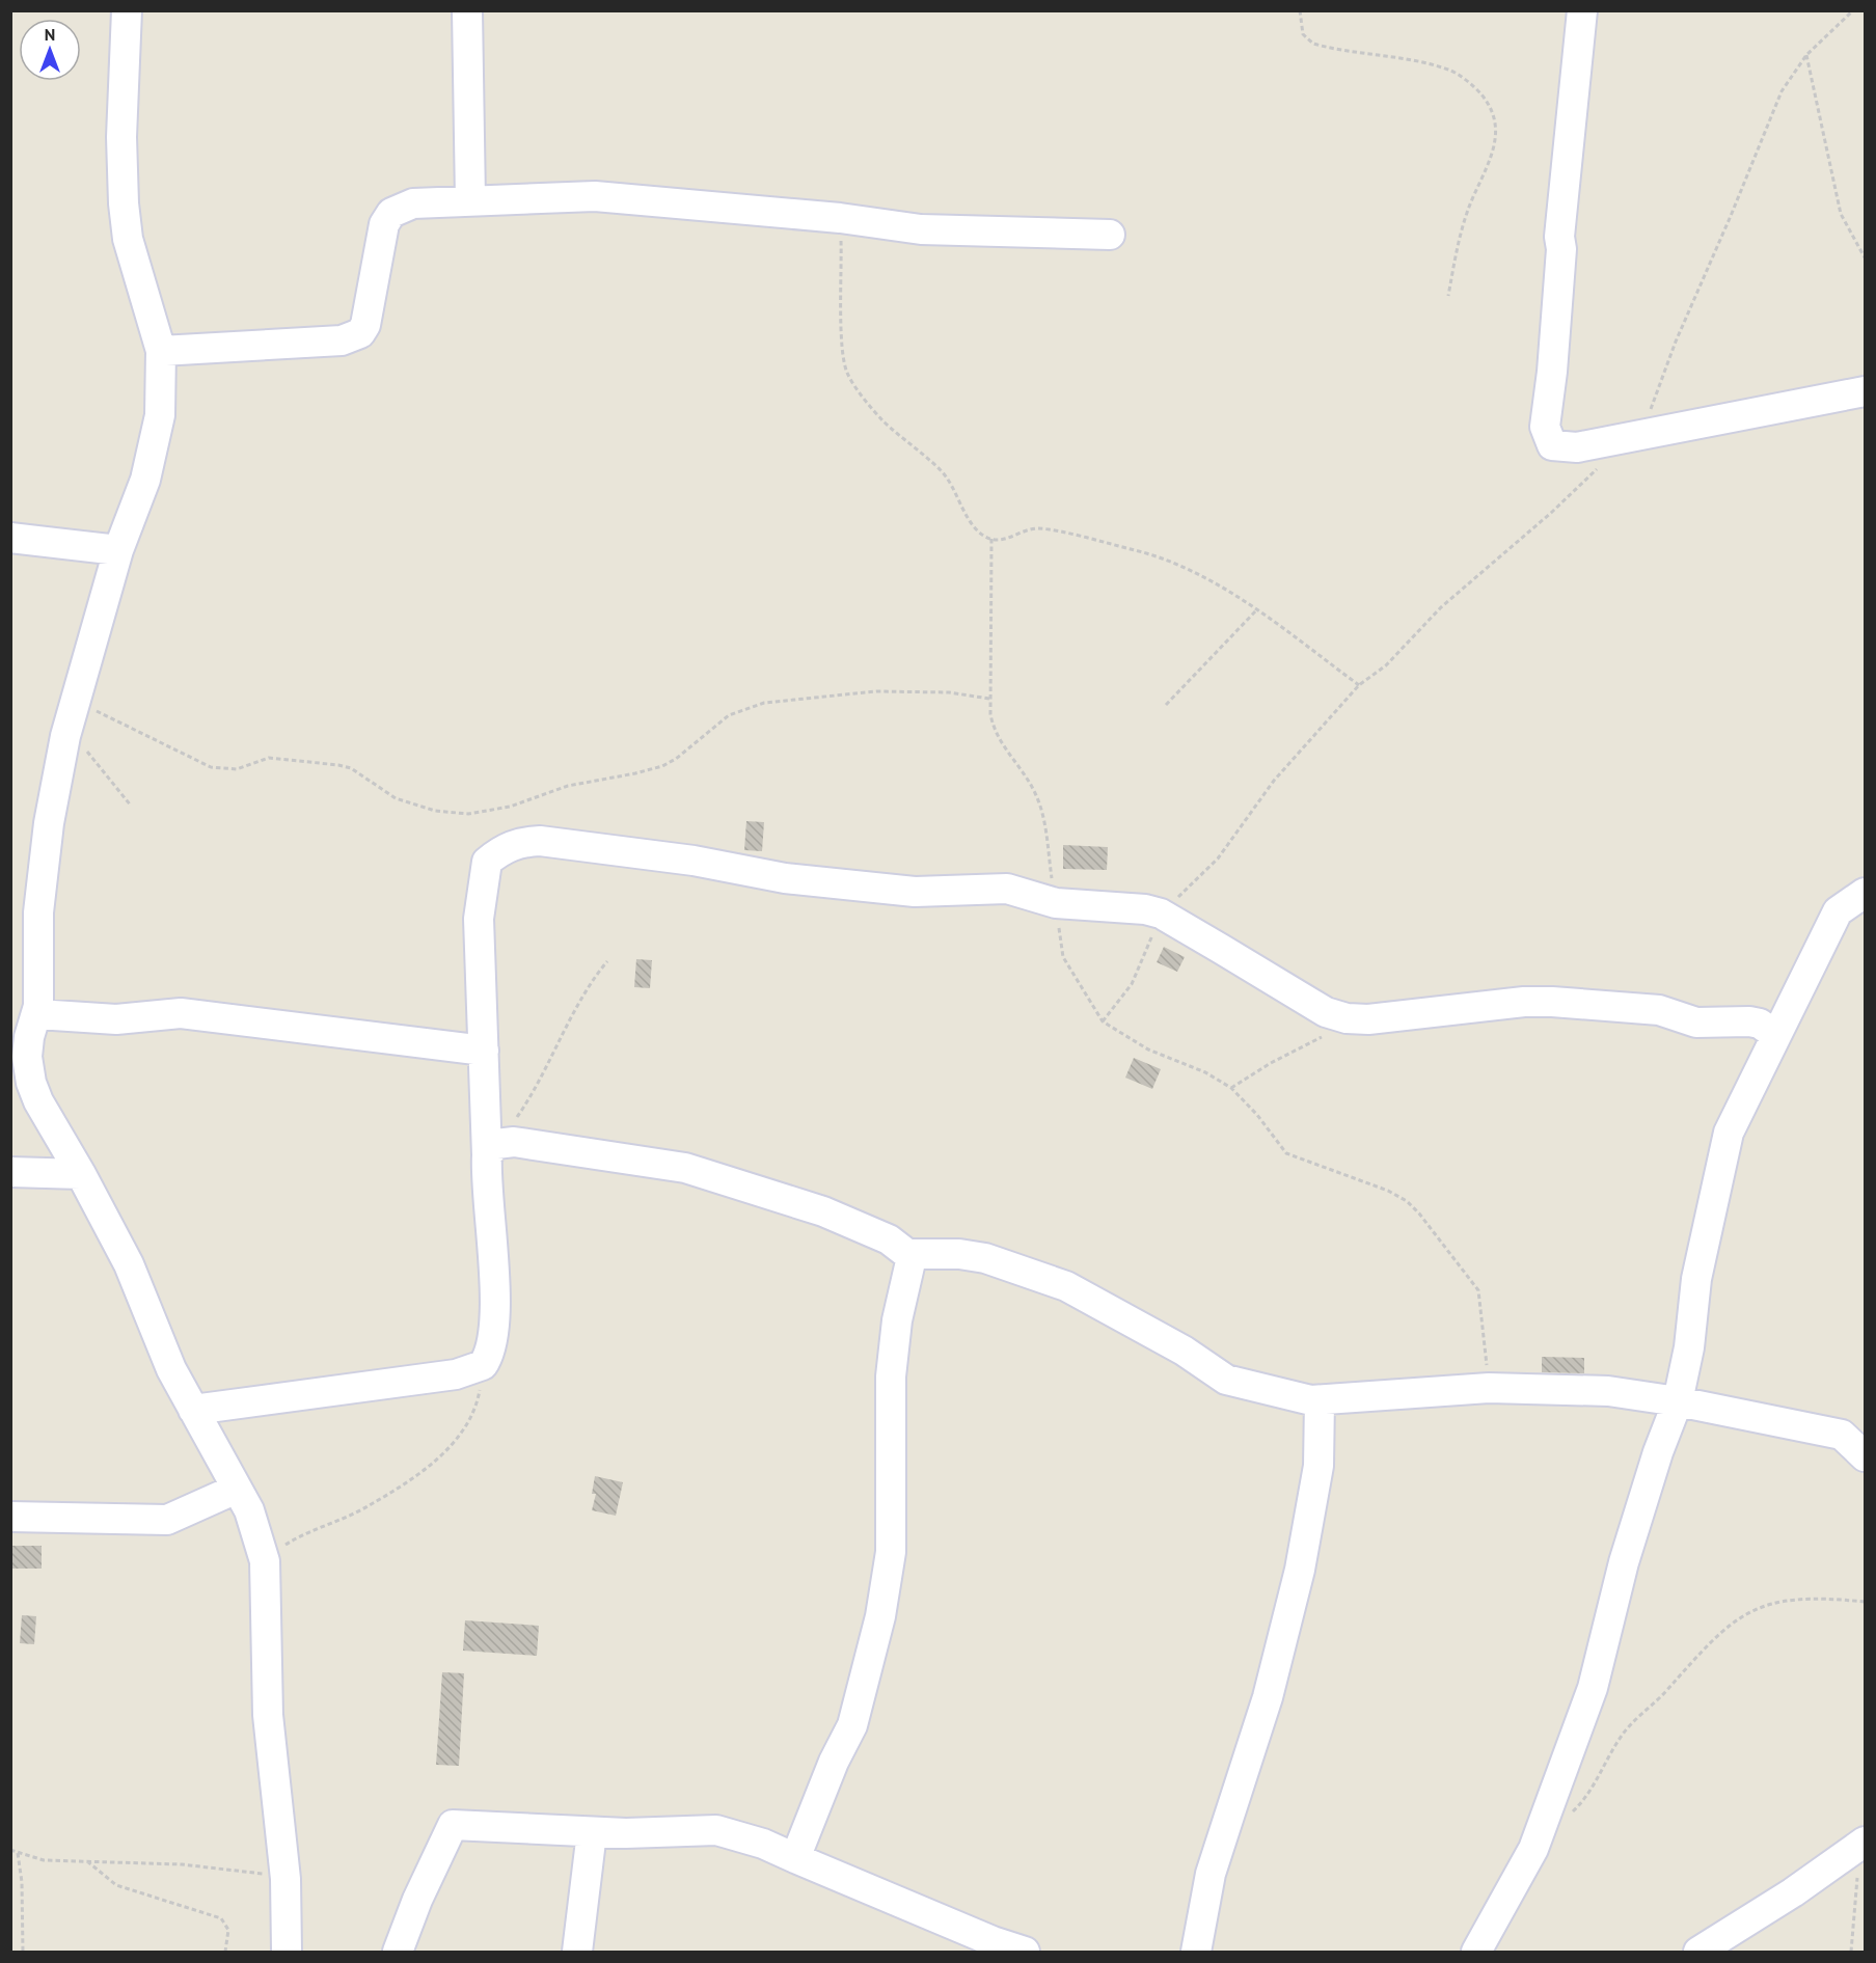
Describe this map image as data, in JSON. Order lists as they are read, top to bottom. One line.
{"north":"top"}
